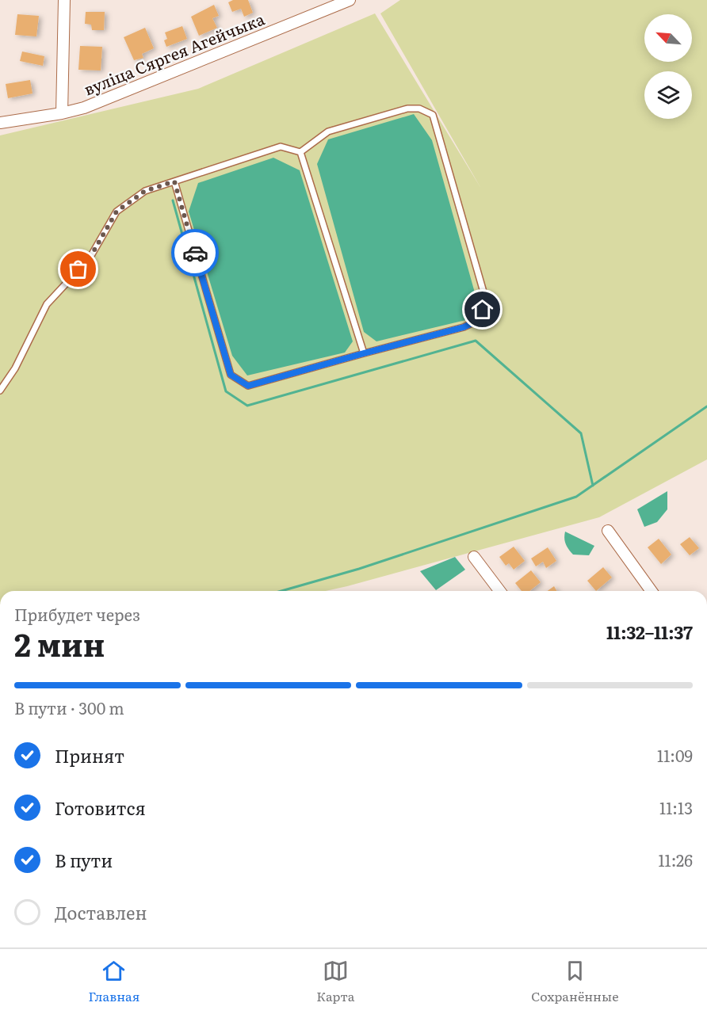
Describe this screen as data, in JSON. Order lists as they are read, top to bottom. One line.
{"streets":{"street":["вуліца Сяргея Агейчыка"]},"north":"top left","page":{"heading":["2 мин","Прибудет через","11:32–11:37"],"bar":"В пути · 300 m","list":[["Принят","11:09"],["Готовится","11:13"],["В пути","11:26"],"Доставлен"],"tabs":["Главная","Карта","Сохранённые"]}}
